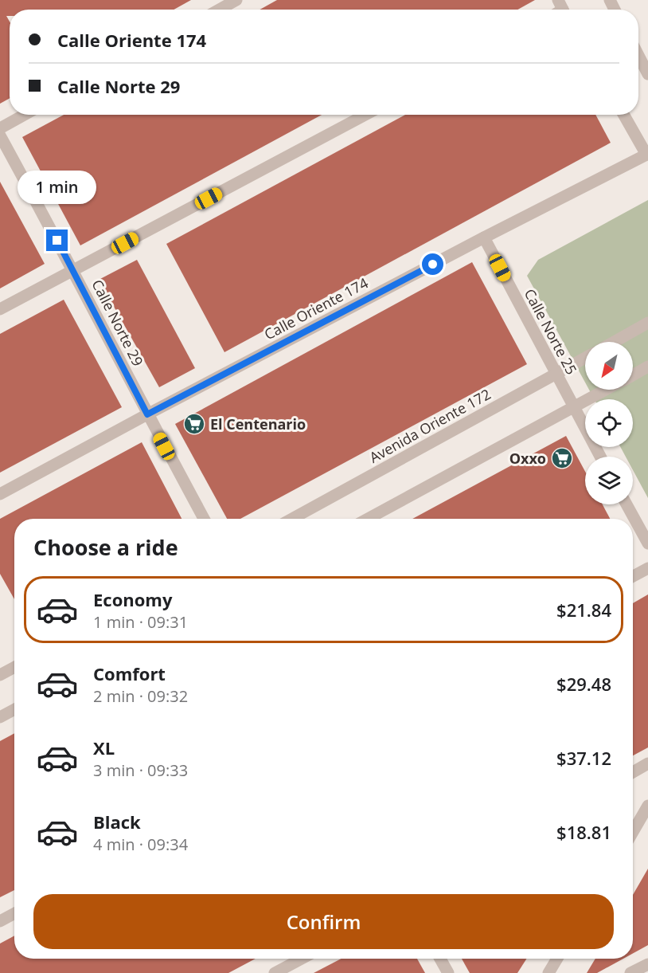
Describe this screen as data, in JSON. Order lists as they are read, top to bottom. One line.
{"streets":{"street":["Calle Oriente 174","Calle Norte 29","Calle Norte 25","Avenida Oriente 172"]},"crossings":[["Calle Oriente 174","Calle Norte 29"],["Calle Oriente 174","Calle Norte 25"],["Calle Norte 25","Avenida Oriente 172"]],"places":{"supermarket":["El Centenario","Oxxo"]},"north":"bottom left","page":{"banner":["Calle Oriente 174","Calle Norte 29"],"bubble":"1 min","heading":"Choose a ride","list":[{"name":"Economy","note":"1 min · 09:31","value":"$21.84"},{"name":"Comfort","note":"2 min · 09:32","value":"$29.48"},{"name":"XL","note":"3 min · 09:33","value":"$37.12"},{"name":"Black","note":"4 min · 09:34","value":"$18.81"}],"buttons":"Confirm"}}
